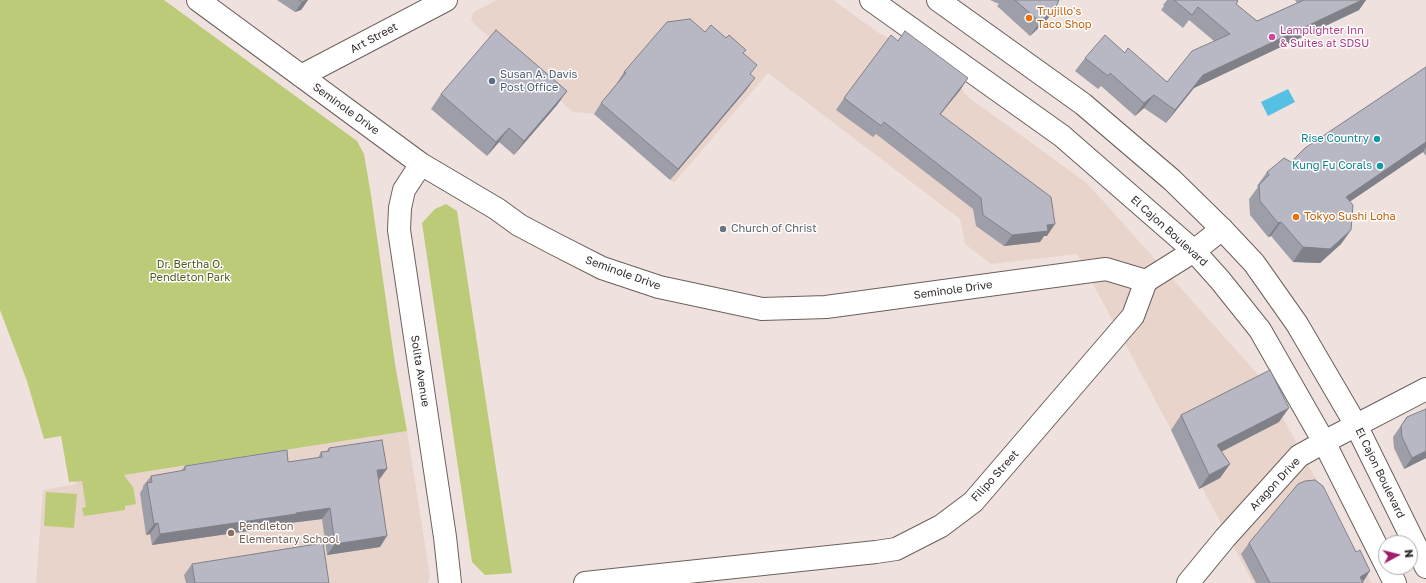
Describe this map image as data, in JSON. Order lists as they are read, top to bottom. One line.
{"streets":{"street":["Art Street","Seminole Drive","El Cajon Boulevard","Solita Avenue","Filipo Street","Aragon Drive"]},"crossings":[["Art Street","Seminole Drive"],["Seminole Drive","Solita Avenue"],["Seminole Drive","Filipo Street"],["El Cajon Boulevard","Aragon Drive"]],"parks":["Dr. Bertha O. Pendleton Park"],"places":["Trujillo's Taco Shop","Lamplighter Inn & Suites at SDSU","Susan A. Davis Post Office","Rise Country","Kung Fu Corals","Tokyo Sushi Loha","Church of Christ","Pendleton Elementary School"],"north":"right"}
